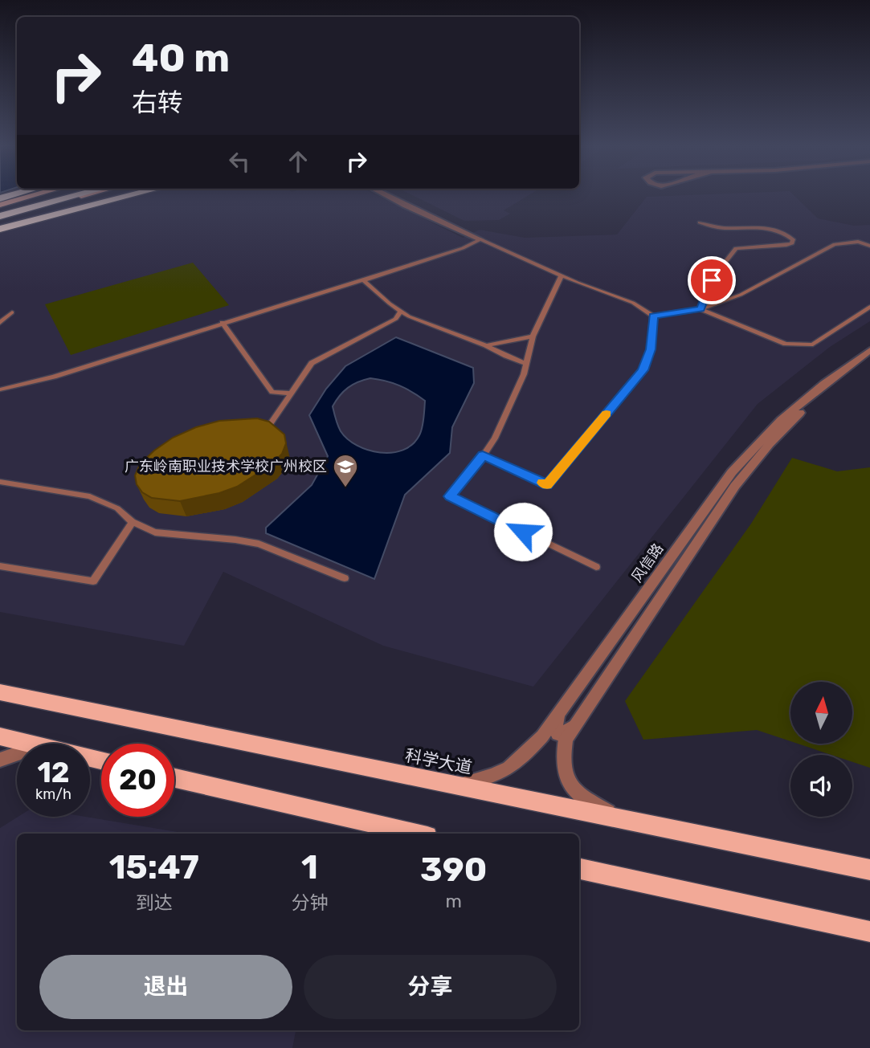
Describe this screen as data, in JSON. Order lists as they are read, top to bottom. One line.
{"streets":{"main road":["科学大道"],"street":["风信路"]},"crossings":[["风信路","科学大道"]],"places":{"school or university":["广东岭南职业技术学校广州校区"]},"north":"top","page":{"turn":["40 m","右转"],"speed":"12 km/h","limit":"20","eta":["15:47","到达","1","分钟","390","m"],"buttons":["退出","分享"]}}
